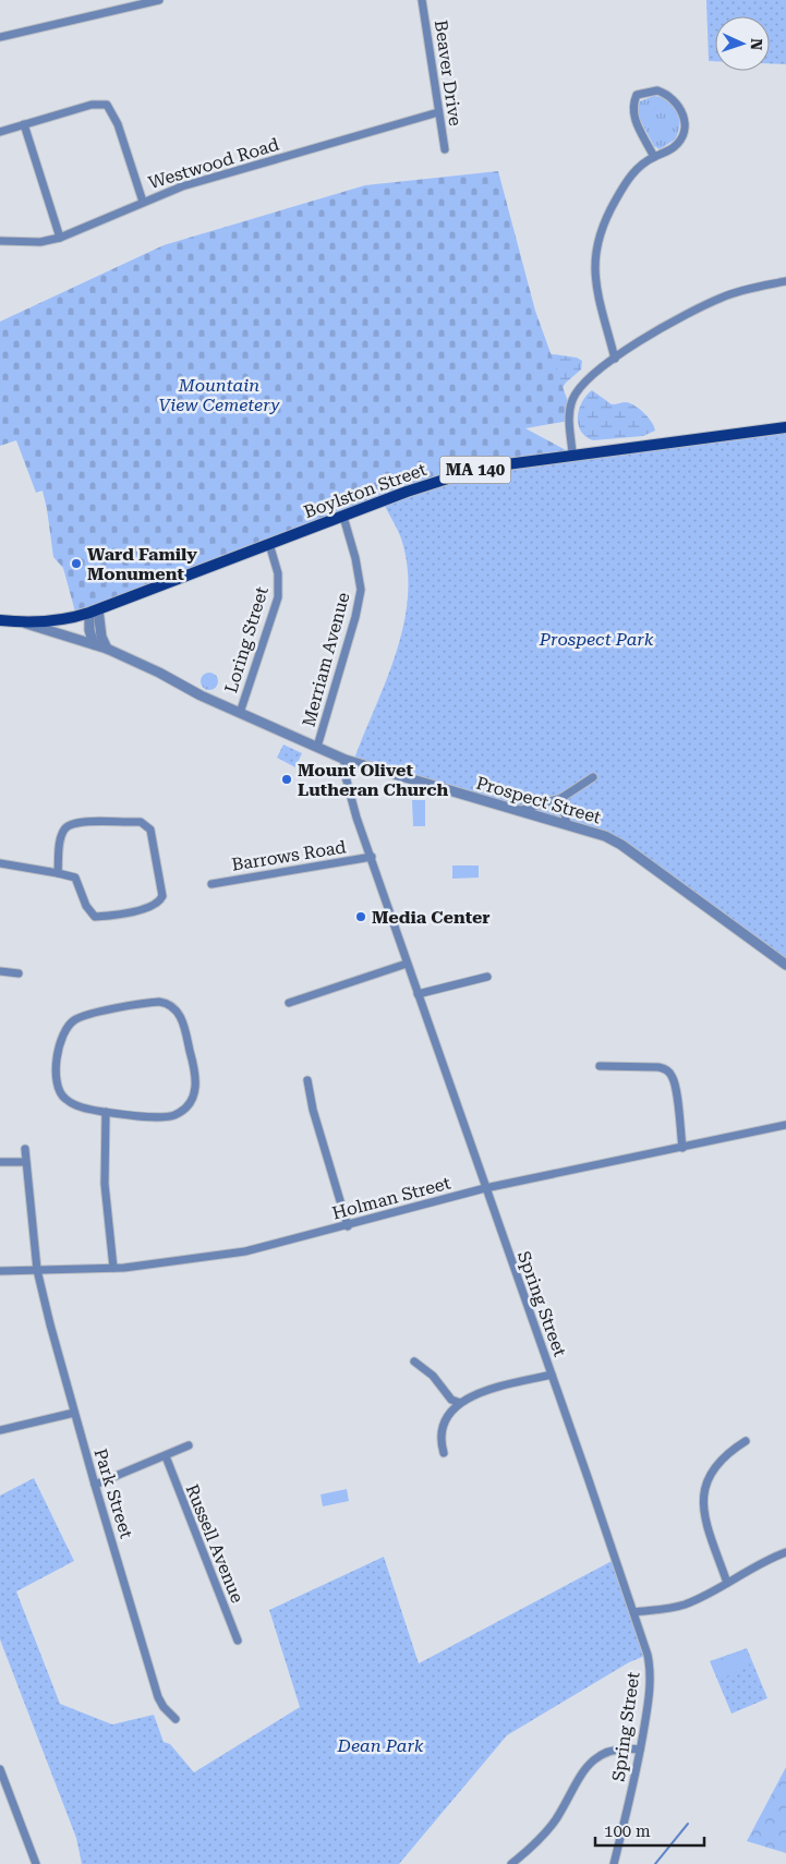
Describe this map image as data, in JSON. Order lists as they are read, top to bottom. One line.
{"streets":{"main road":["MA 140","Boylston Street"],"street":["Beaver Drive","Westwood Road","Loring Street","Merriam Avenue","Prospect Street","Barrows Road","Holman Street","Spring Street","Park Street","Russell Avenue"]},"crossings":[["Beaver Drive","Westwood Road"],["Boylston Street","Loring Street"],["Boylston Street","Merriam Avenue"],["Boylston Street","Prospect Street"],["Loring Street","Prospect Street"],["Merriam Avenue","Prospect Street"],["Prospect Street","Spring Street"],["Barrows Road","Spring Street"],["Holman Street","Spring Street"],["Holman Street","Park Street"]],"parks":["Mountain View Cemetery","Prospect Park","Dean Park"],"places":["Ward Family Monument","Mount Olivet Lutheran Church","Media Center"],"scale_bar":"100 m","north":"right"}
